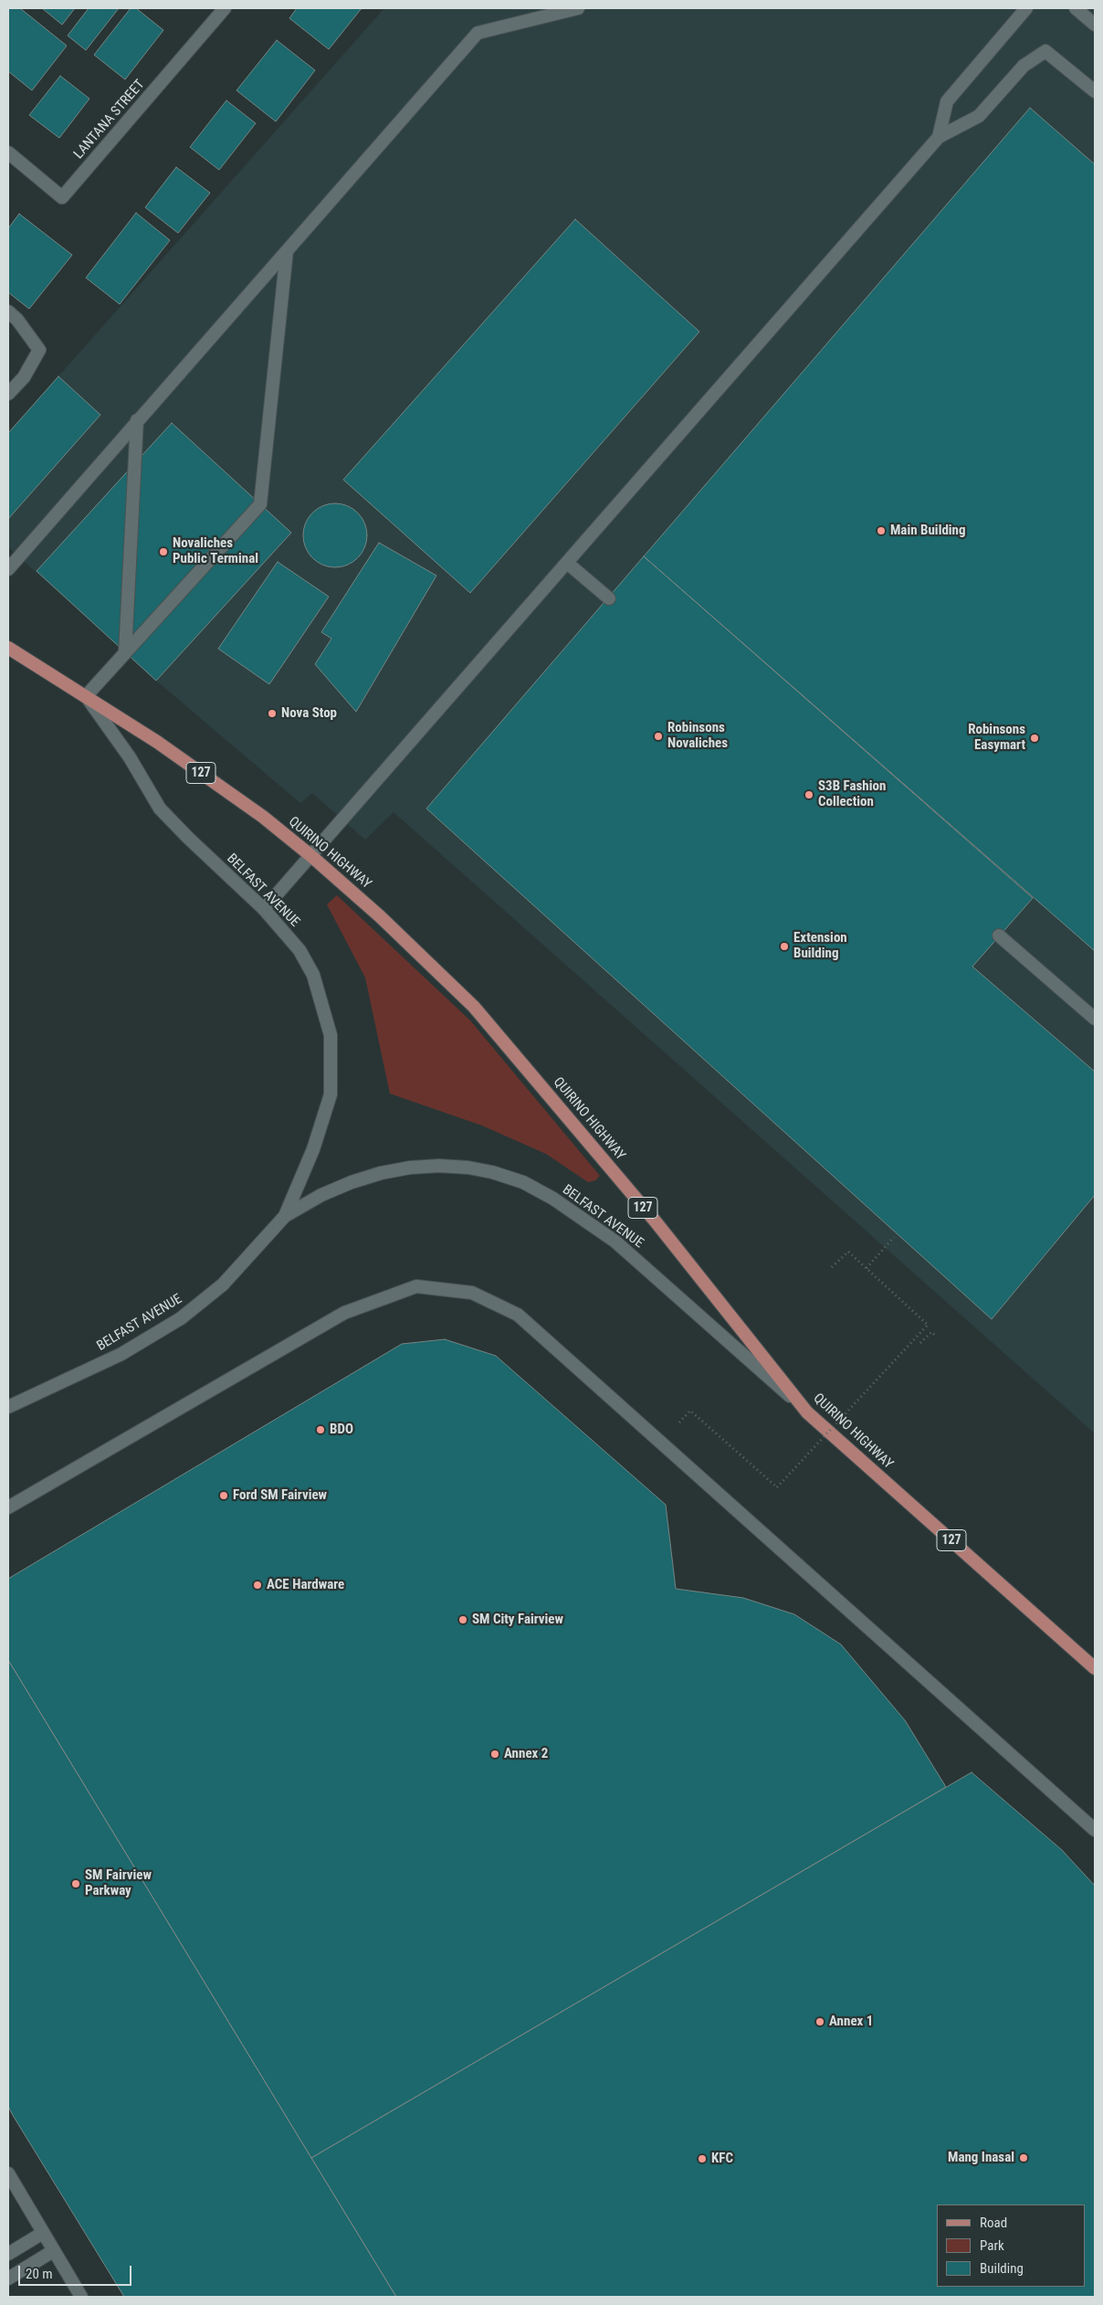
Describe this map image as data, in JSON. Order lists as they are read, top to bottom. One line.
{"streets":{"main road":["LANTANA STREET","127","QUIRINO HIGHWAY","BELFAST AVENUE"]},"crossings":[["QUIRINO HIGHWAY","BELFAST AVENUE"]],"places":["Main Building","Novaliches Public Terminal","Nova Stop","Robinsons Novaliches","Robinsons Easymart","S3B Fashion Collection","Extension Building","BDO","Ford SM Fairview","ACE Hardware","SM City Fairview","Annex 2","SM Fairview Parkway","Annex 1","Mang Inasal","KFC"],"legend":["Road","Park","Building"],"scale_bar":"20 m"}
